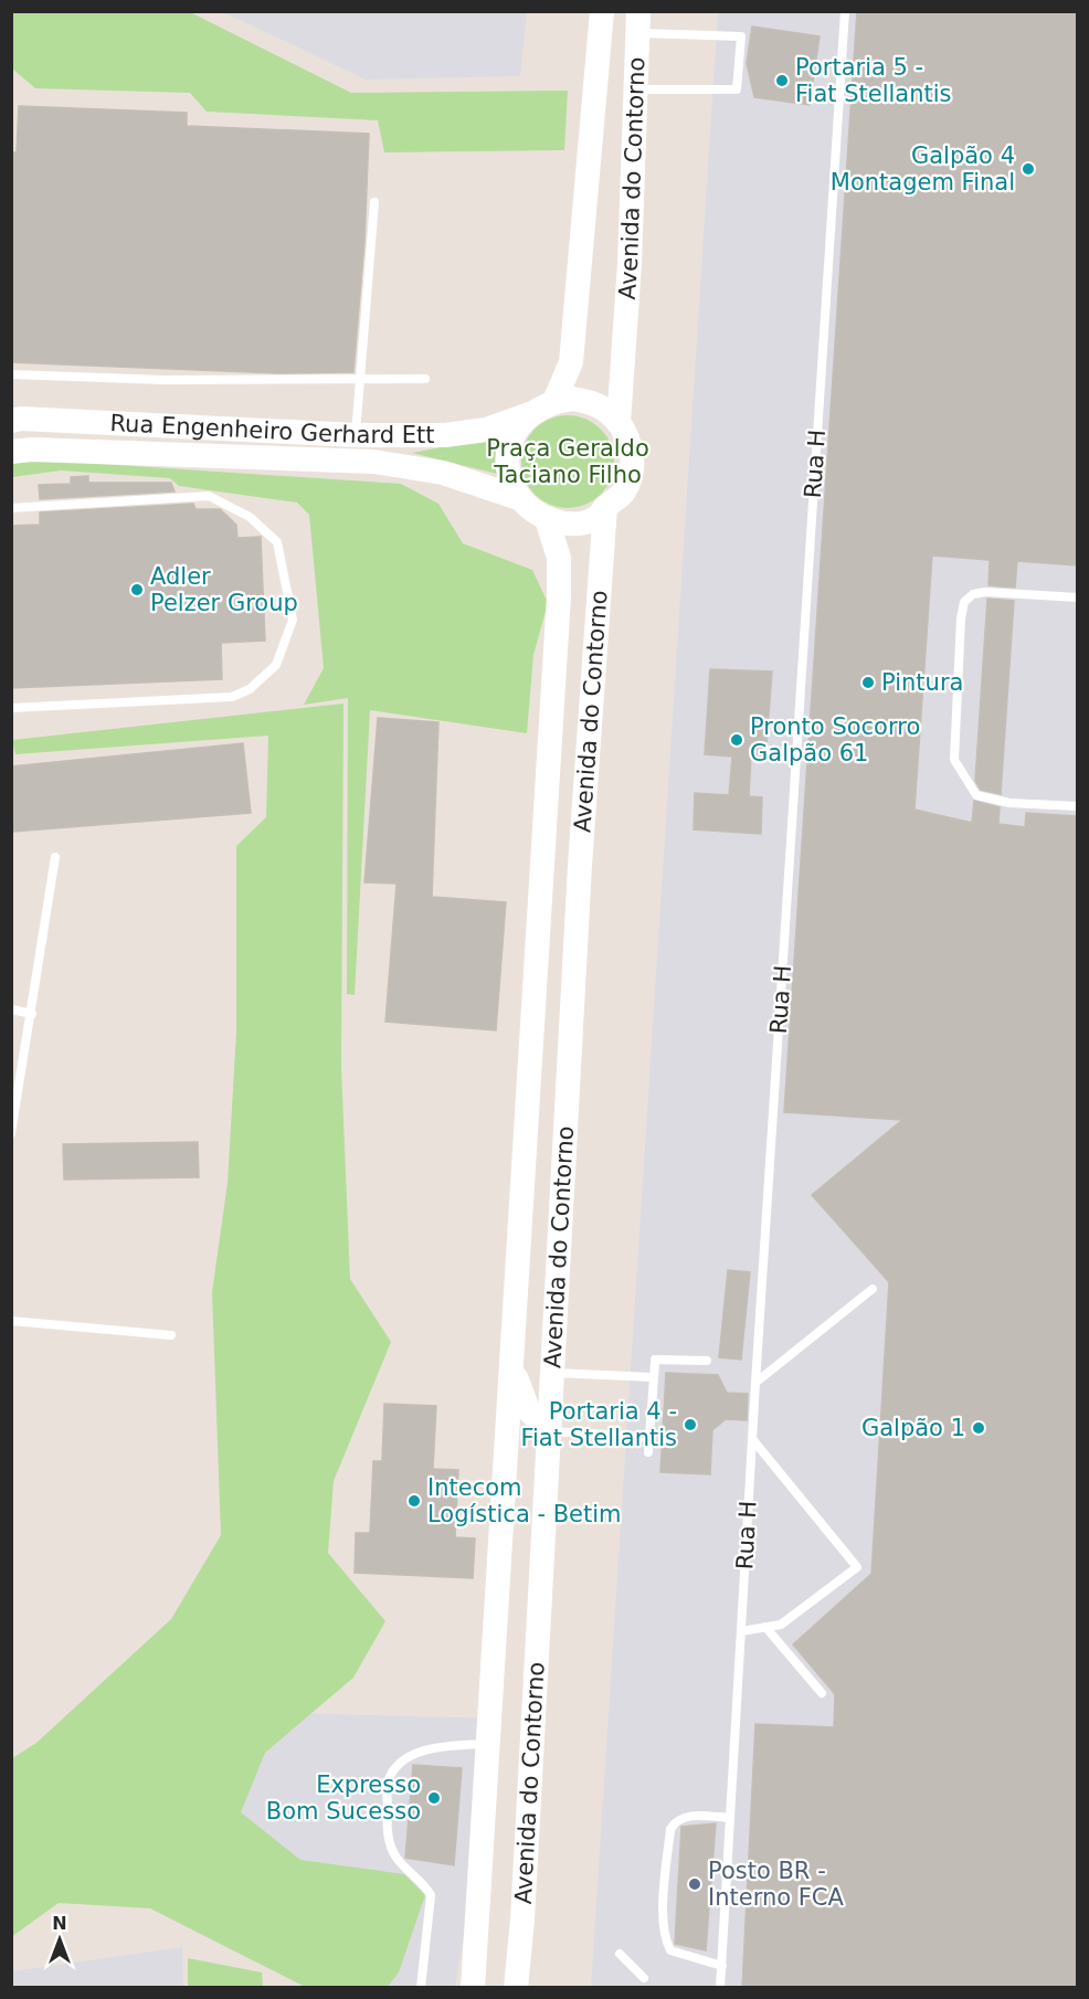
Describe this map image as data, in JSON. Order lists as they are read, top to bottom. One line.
{"streets":{"street":["Avenida do Contorno","Rua Engenheiro Gerhard Ett"],"lane":["Rua H"]},"crossings":[["Avenida do Contorno","Rua Engenheiro Gerhard Ett"]],"parks":["Praça Geraldo Taciano Filho"],"places":["Portaria 5 - Fiat Stellantis","Galpão 4 Montagem Final","Adler Pelzer Group","Pintura","Pronto Socorro Galpão 61","Portaria 4 - Fiat Stellantis","Galpão 1","Intecom Logística - Betim","Expresso Bom Sucesso","Posto BR - Interno FCA"],"north":"top"}
